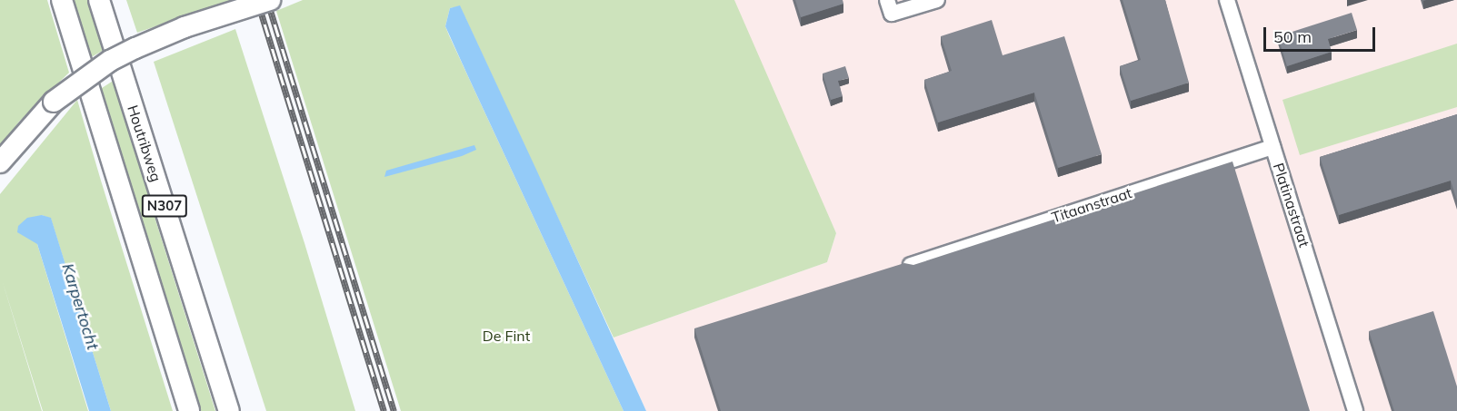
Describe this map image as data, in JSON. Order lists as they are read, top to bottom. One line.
{"streets":{"main road":["Houtribweg","N307"],"street":["Titaanstraat","Platinastraat"]},"crossings":[["Titaanstraat","Platinastraat"]],"water":["Karpertocht"],"parks":["De Fint"],"scale_bar":"50 m"}
